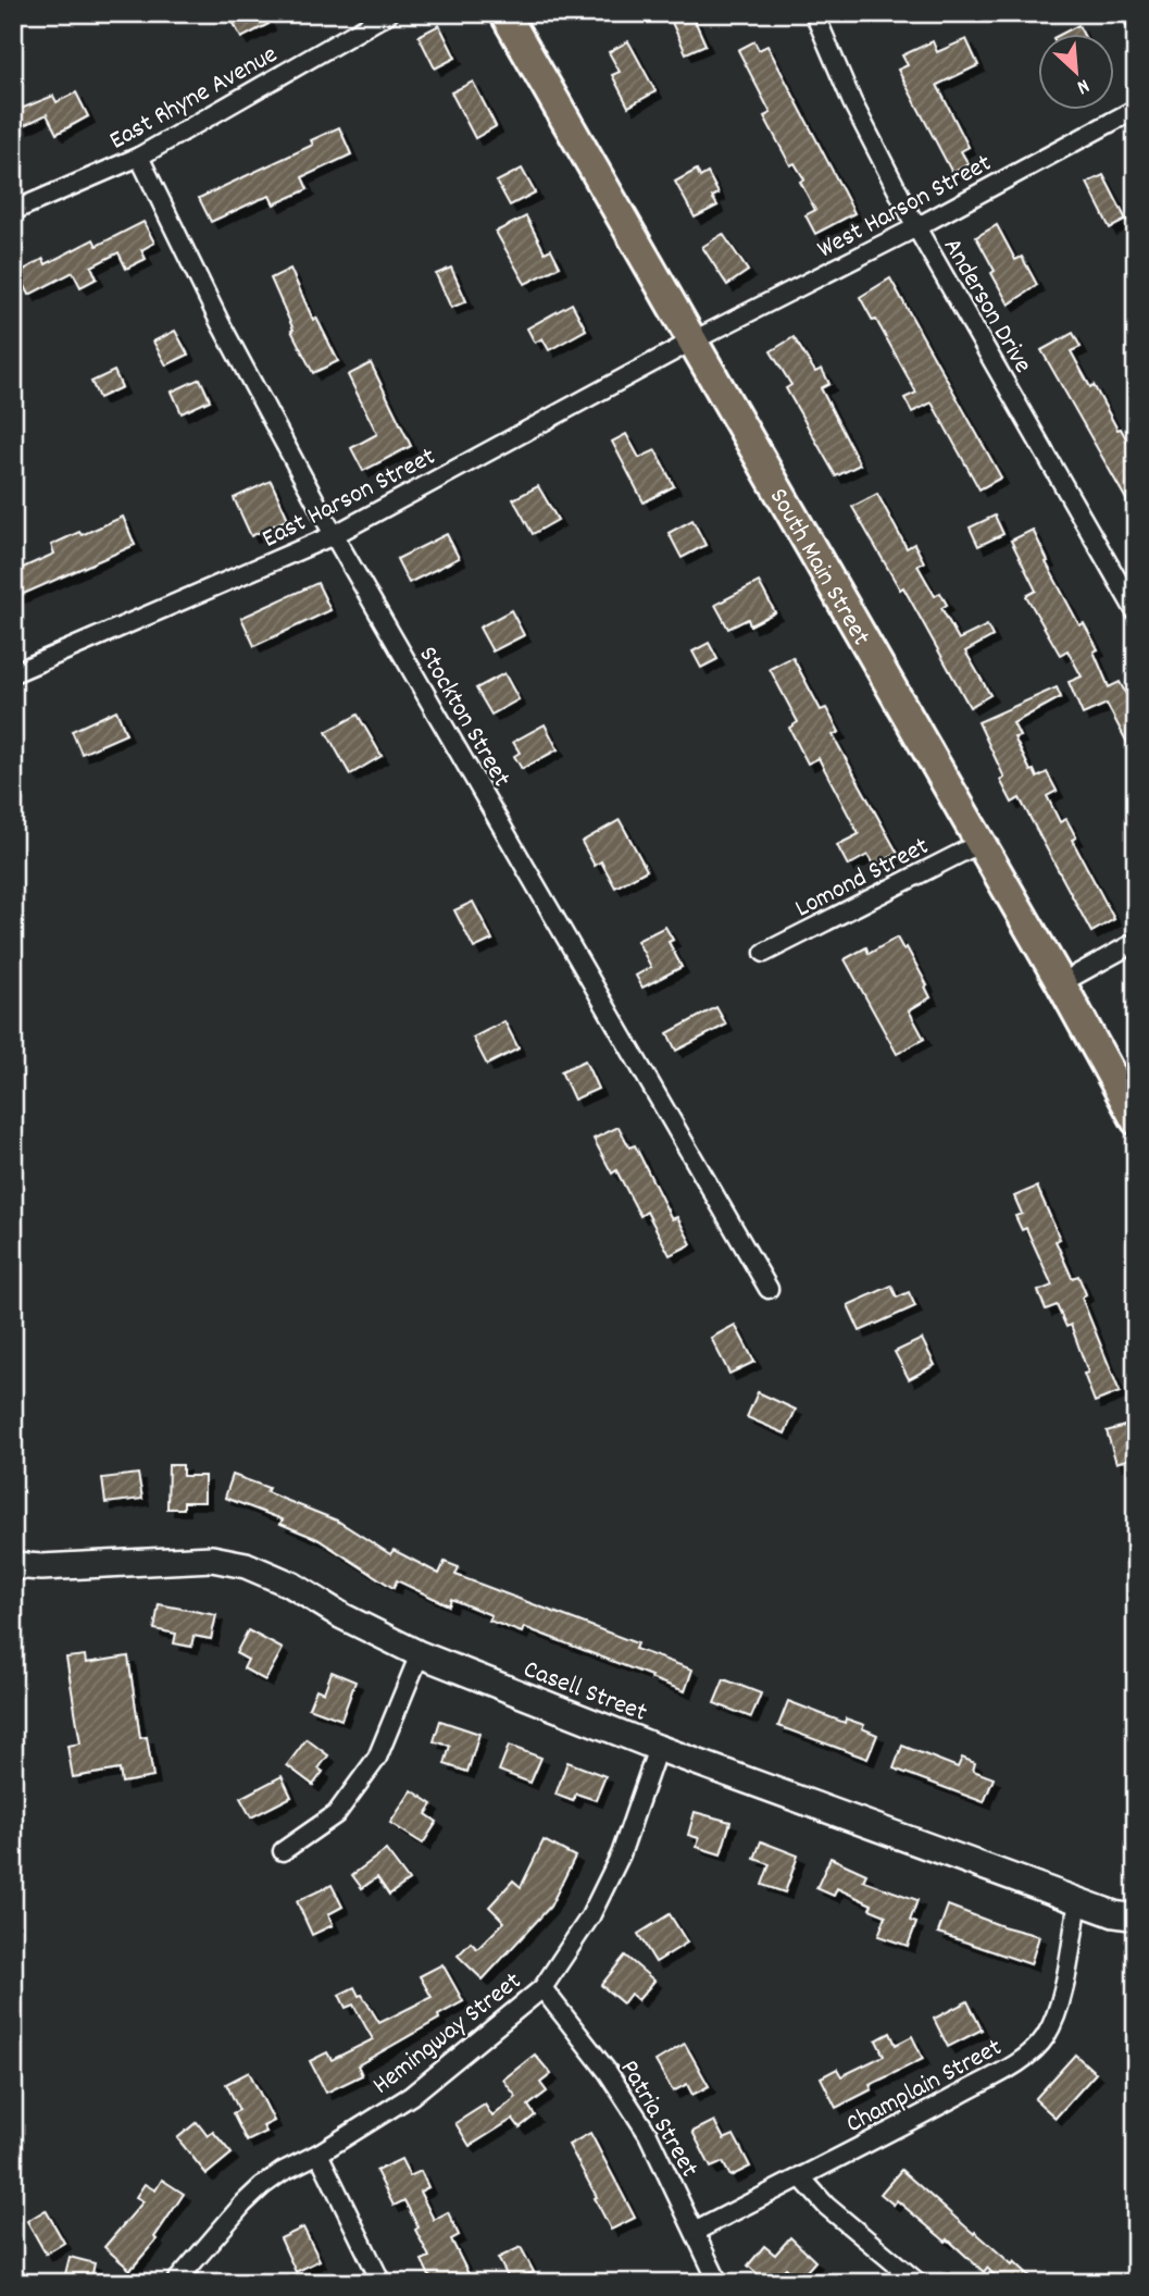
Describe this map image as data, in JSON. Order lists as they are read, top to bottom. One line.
{"streets":{"main road":["South Main Street"],"street":["East Rhyne Avenue","West Harson Street","Anderson Drive","East Harson Street","Stockton Street","Lomond Street","Casell Street","Hemingway Street","Champlain Street","Patria Street"]},"crossings":[["East Rhyne Avenue","Stockton Street"],["West Harson Street","Anderson Drive"],["West Harson Street","East Harson Street"],["West Harson Street","South Main Street"],["East Harson Street","South Main Street"],["East Harson Street","Stockton Street"],["South Main Street","Lomond Street"],["Casell Street","Hemingway Street"],["Casell Street","Champlain Street"],["Hemingway Street","Patria Street"],["Champlain Street","Patria Street"]],"north":"bottom right"}
